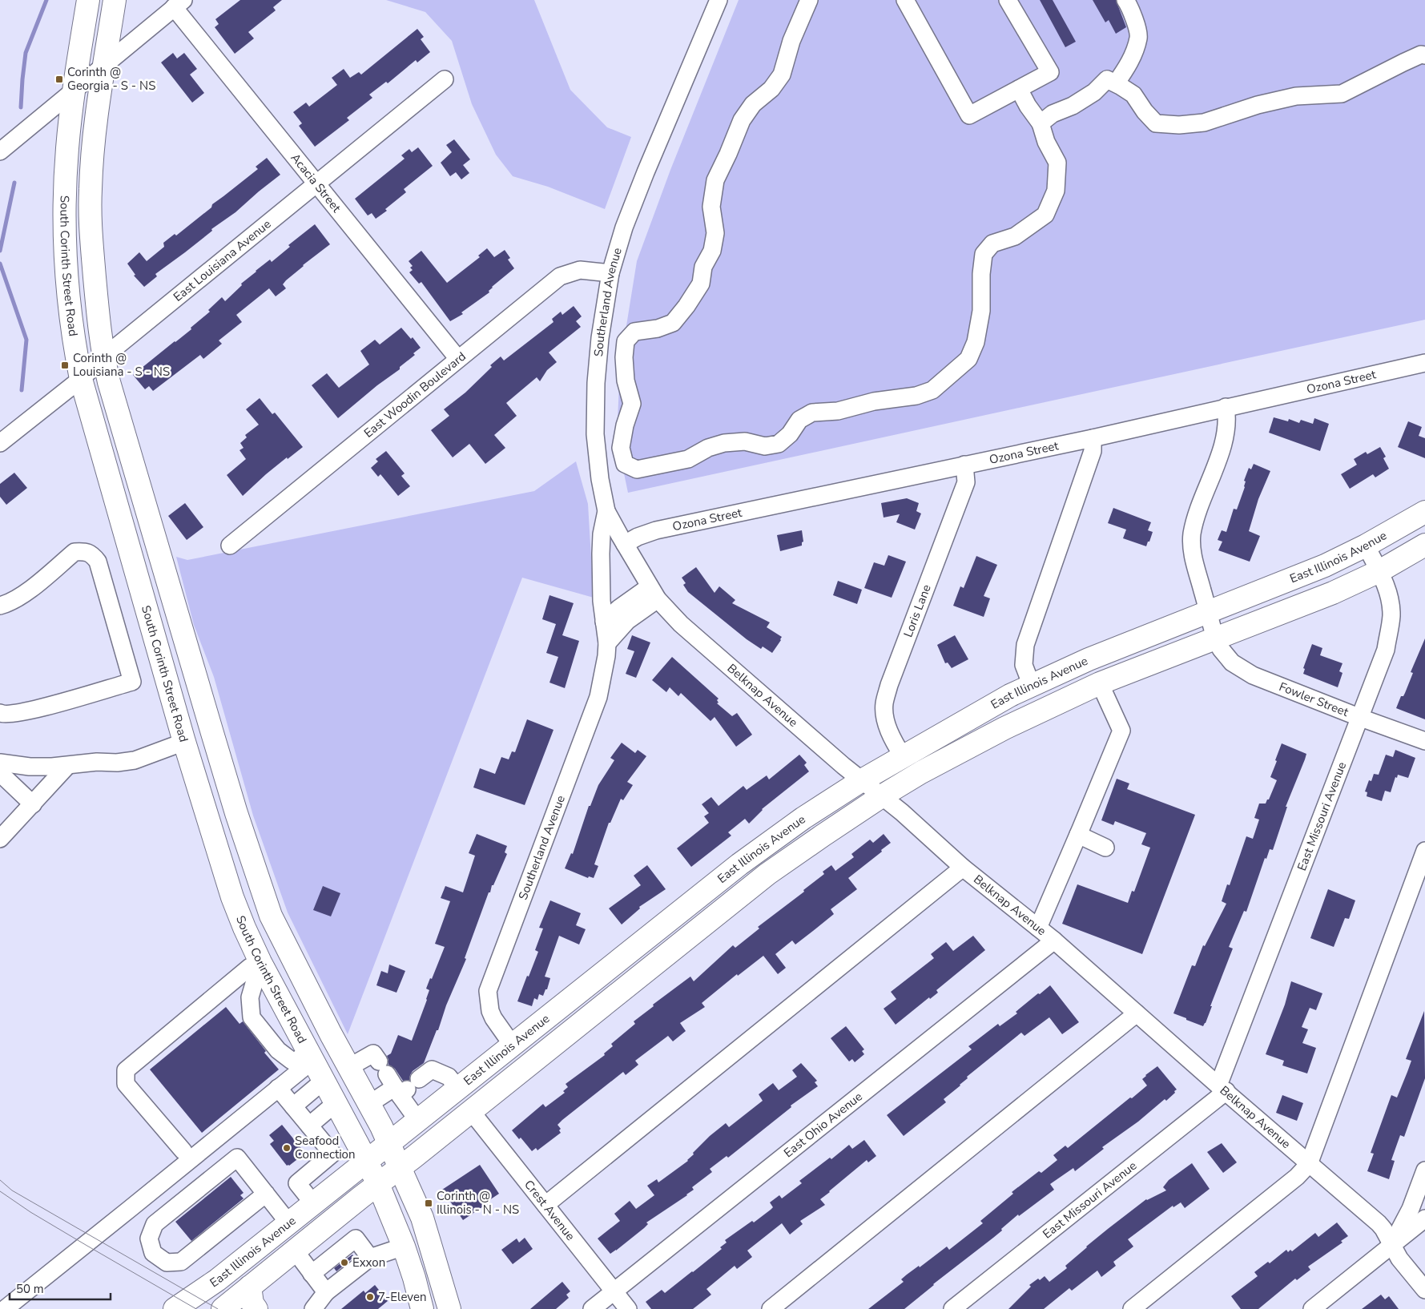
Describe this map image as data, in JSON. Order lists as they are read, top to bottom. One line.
{"streets":{"main road":["South Corinth Street Road","East Illinois Avenue"],"street":["Acacia Street","East Louisiana Avenue","Southerland Avenue","Ozona Street","East Woodin Boulevard","Loris Lane","Belknap Avenue","Fowler Street","East Missouri Avenue","East Ohio Avenue","Crest Avenue"]},"crossings":[["Acacia Street","East Louisiana Avenue"],["Acacia Street","East Woodin Boulevard"],["East Louisiana Avenue","South Corinth Street Road"],["South Corinth Street Road","East Illinois Avenue"],["Southerland Avenue","East Woodin Boulevard"],["Southerland Avenue","East Illinois Avenue"],["Southerland Avenue","Belknap Avenue"],["Ozona Street","Loris Lane"],["Ozona Street","Belknap Avenue"],["East Illinois Avenue","Loris Lane"],["East Illinois Avenue","Belknap Avenue"],["East Illinois Avenue","Fowler Street"],["East Illinois Avenue","East Missouri Avenue"],["East Illinois Avenue","Crest Avenue"],["Belknap Avenue","East Missouri Avenue"],["Belknap Avenue","East Ohio Avenue"],["Fowler Street","East Missouri Avenue"],["East Ohio Avenue","Crest Avenue"]],"places":{"transit":["Corinth @ Georgia - S - NS","Corinth @ Louisiana - S - NS","Corinth @ Illinois - N - NS"],"other":["Seafood Connection","Exxon","7-Eleven"]},"scale_bar":"50 m"}
